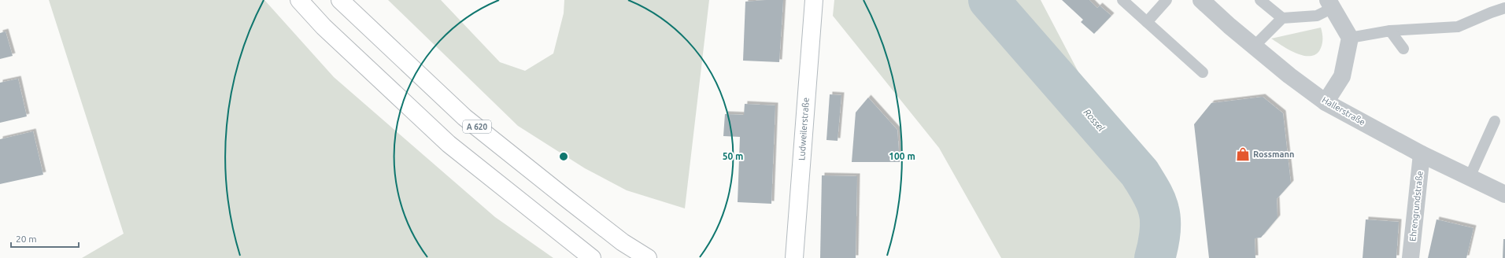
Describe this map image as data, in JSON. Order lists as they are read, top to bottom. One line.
{"streets":{"main road":["A 620","Ludweilerstraße"],"street":["Hallerstraße","Ehrengrundstraße"]},"crossings":[["Hallerstraße","Ehrengrundstraße"]],"water":["Rossel"],"places":{"shop":["Rossmann"]},"scale_bar":"20 m","rings":["50 m","100 m"]}
